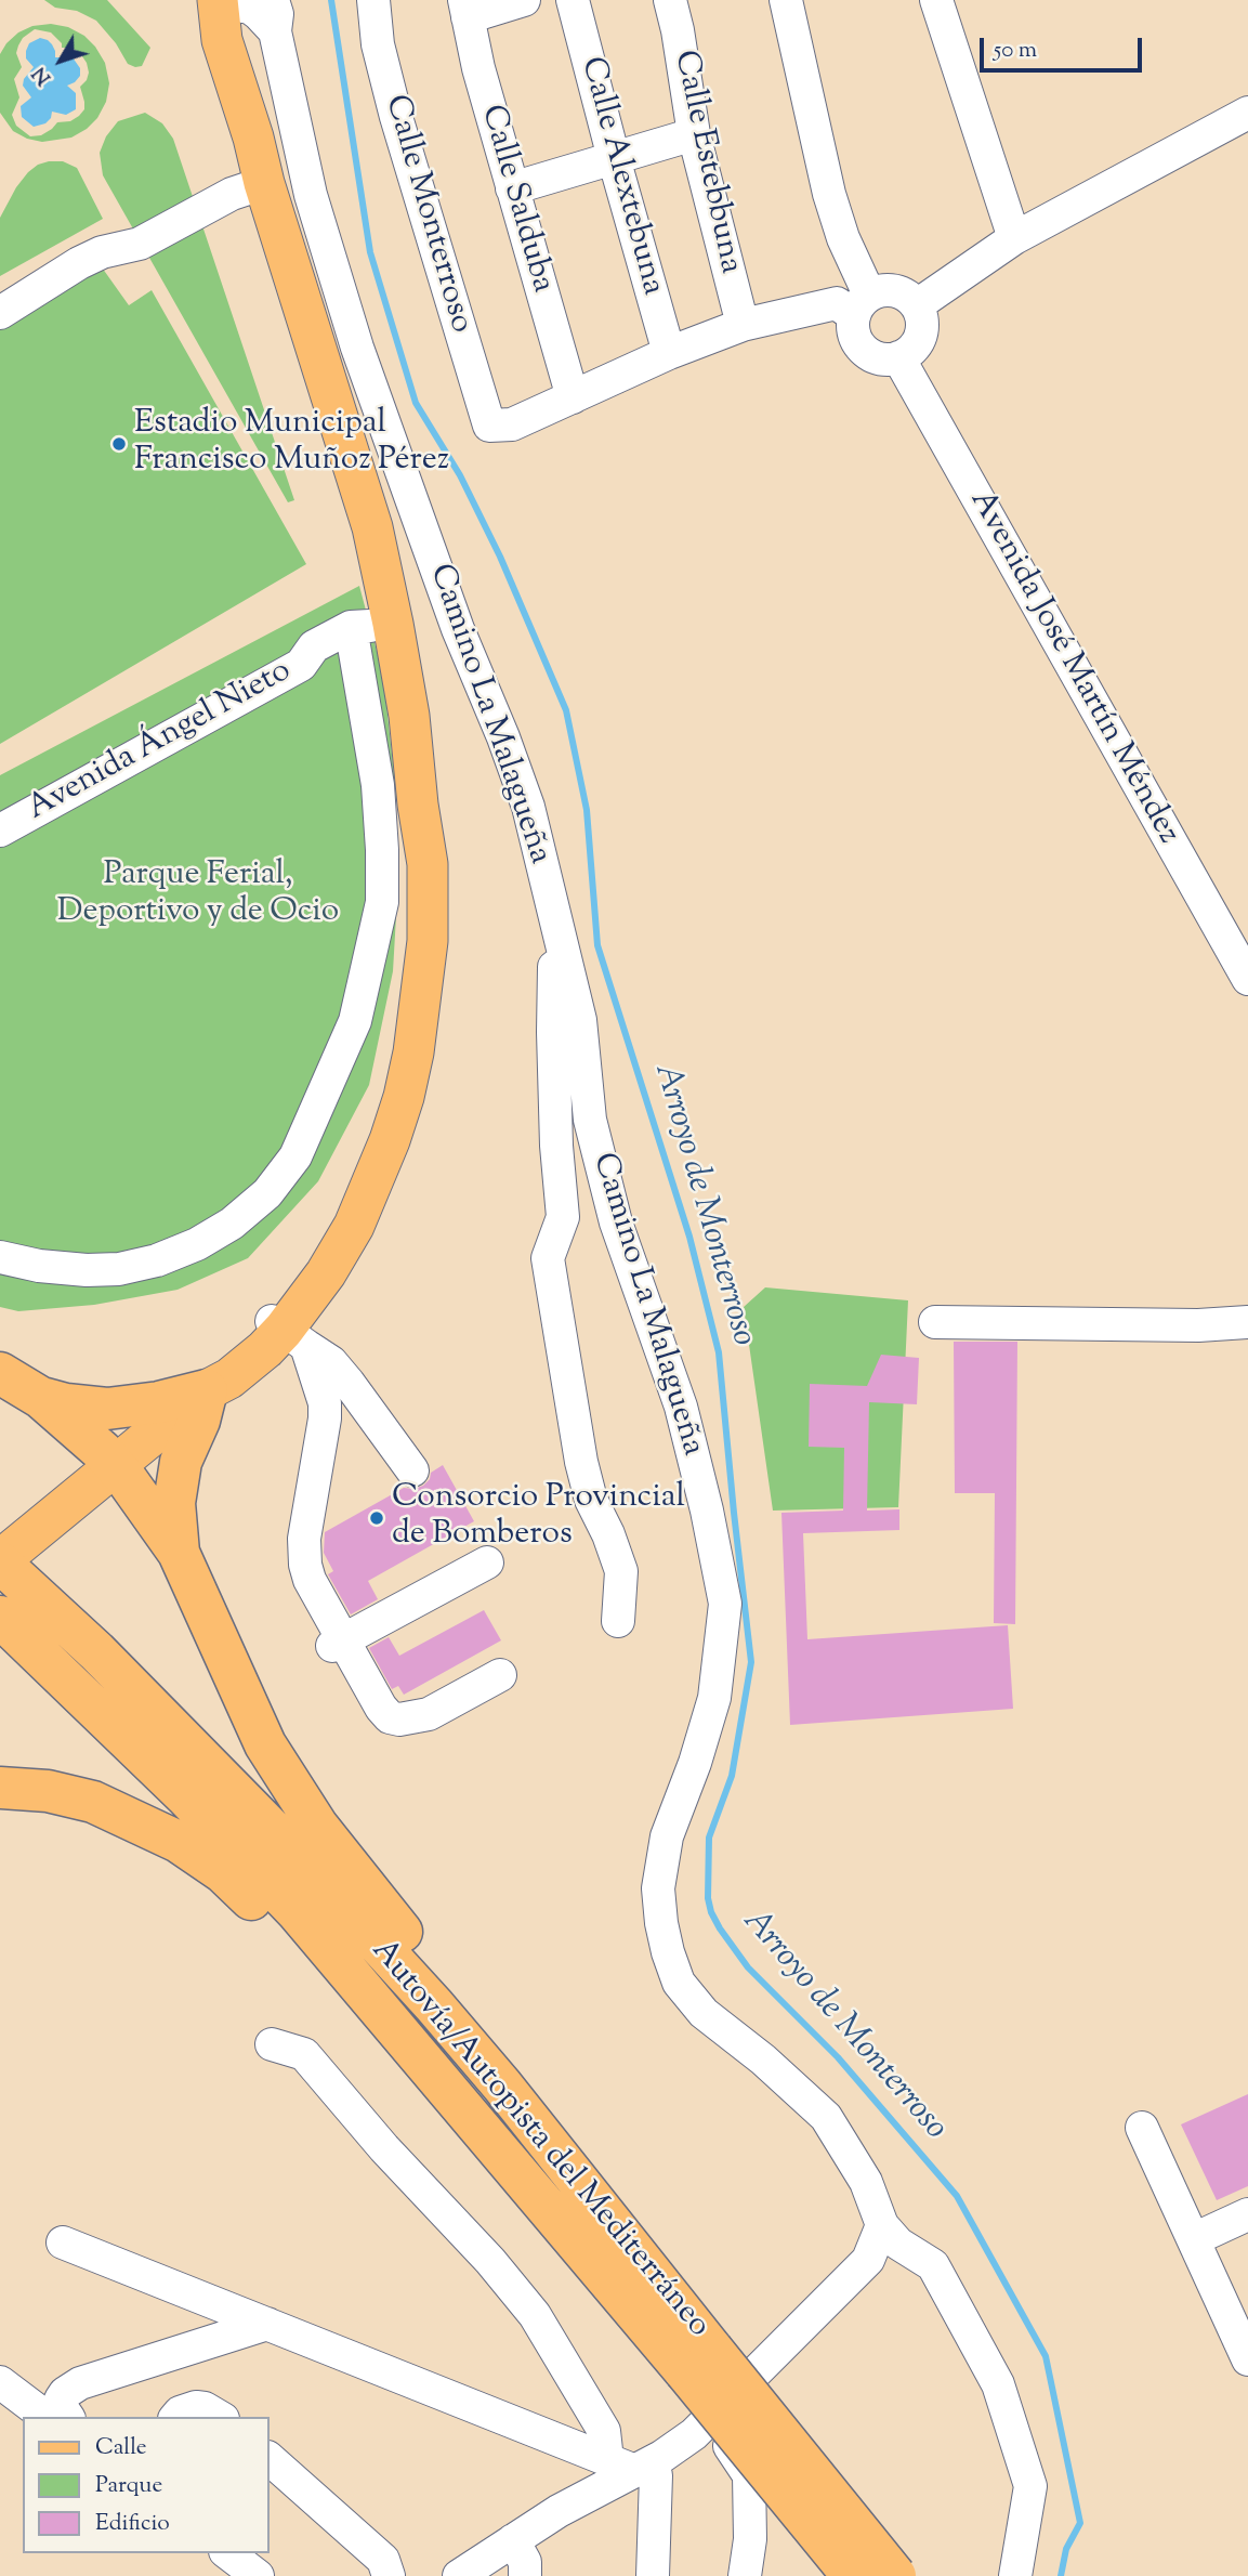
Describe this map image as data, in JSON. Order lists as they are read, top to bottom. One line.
{"streets":{"highway":["Autovía/Autopista del Mediterráneo"],"street":["Calle Estebbuna","Calle Alextebuna","Calle Salduba","Calle Monterroso","Avenida José Martín Méndez","Camino La Malagueña","Avenida Ángel Nieto"]},"crossings":[["Calle Salduba","Calle Monterroso"]],"water":["Arroyo de Monterroso"],"parks":["Parque Ferial, Deportivo y de Ocio"],"places":["Estadio Municipal Francisco Muñoz Pérez","Consorcio Provincial de Bomberos"],"legend":["Calle","Parque","Edificio"],"scale_bar":"50 m","north":"bottom left"}
